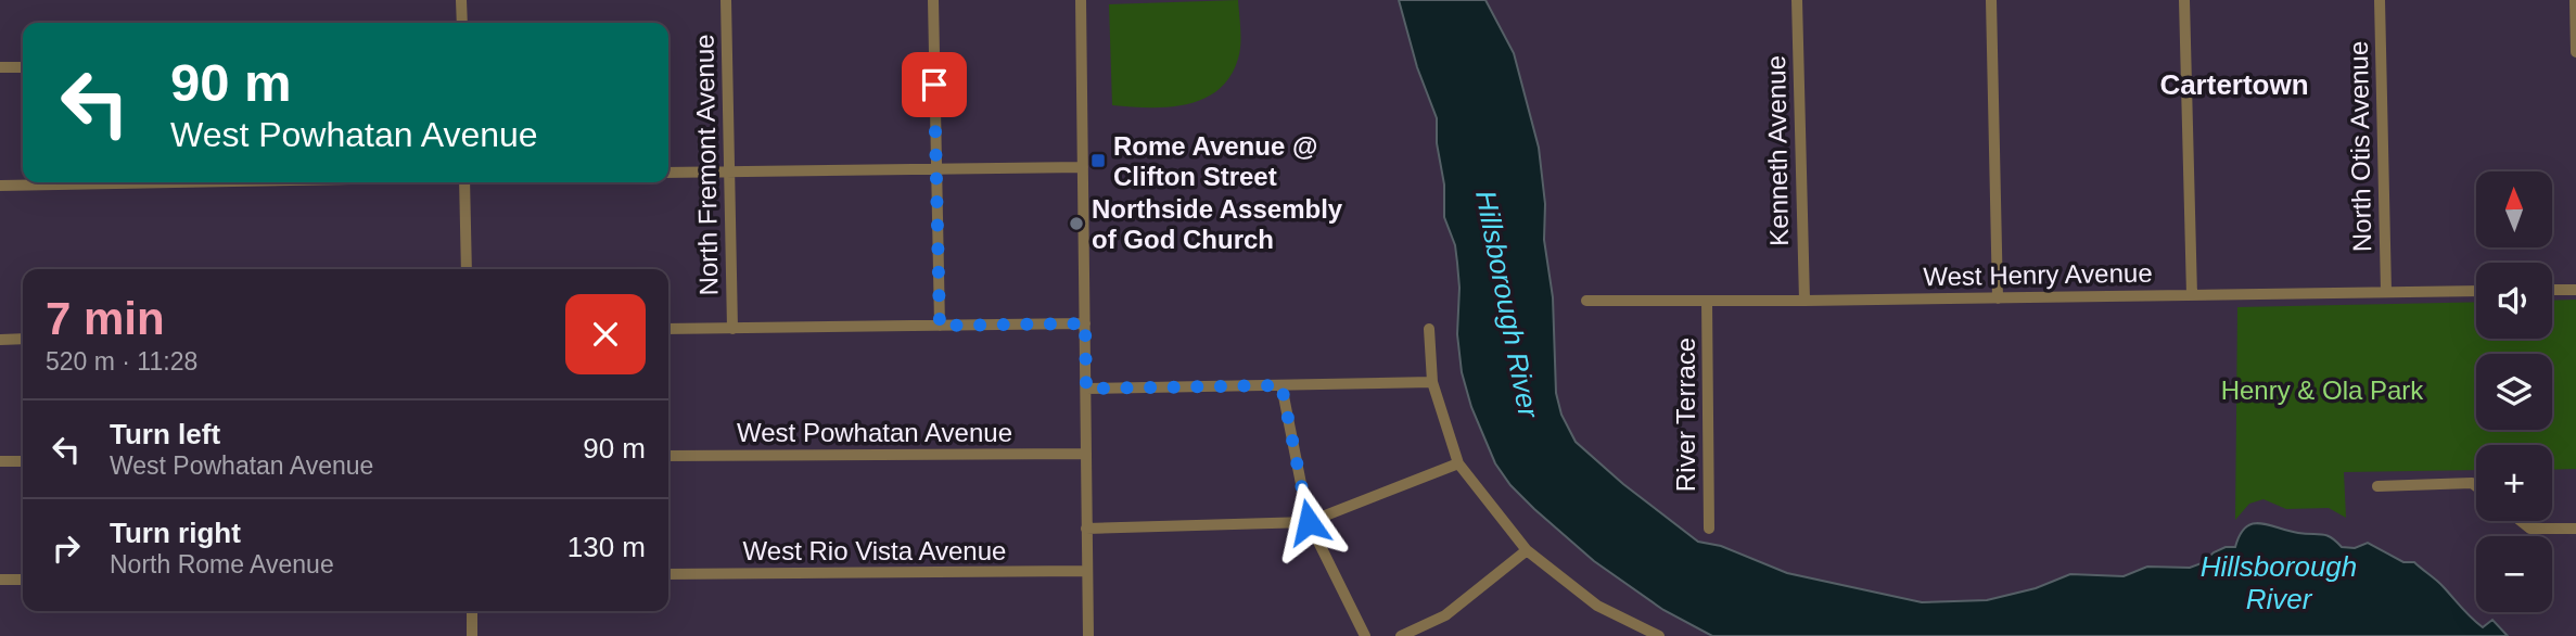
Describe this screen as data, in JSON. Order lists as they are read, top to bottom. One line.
{"streets":{"street":["North Otis Avenue","Kenneth Avenue","North Fremont Avenue","West Henry Avenue","River Terrace","West Powhatan Avenue","West Rio Vista Avenue"]},"crossings":[["North Otis Avenue","West Henry Avenue"],["Kenneth Avenue","West Henry Avenue"],["West Henry Avenue","River Terrace"]],"districts":["Cartertown"],"water":["Hillsborough River"],"parks":["Henry & Ola Park"],"places":{"transit":["Rome Avenue @ Clifton Street"],"other":["Northside Assembly of God Church"]},"north":"top","page":{"turn":["90 m","West Powhatan Avenue"],"map_buttons":["+","−"],"heading":["7 min","520 m · 11:28"],"list":[{"name":"Turn left","note":"West Powhatan Avenue","value":"90 m"},{"name":"Turn right","note":"North Rome Avenue","value":"130 m"}]}}
